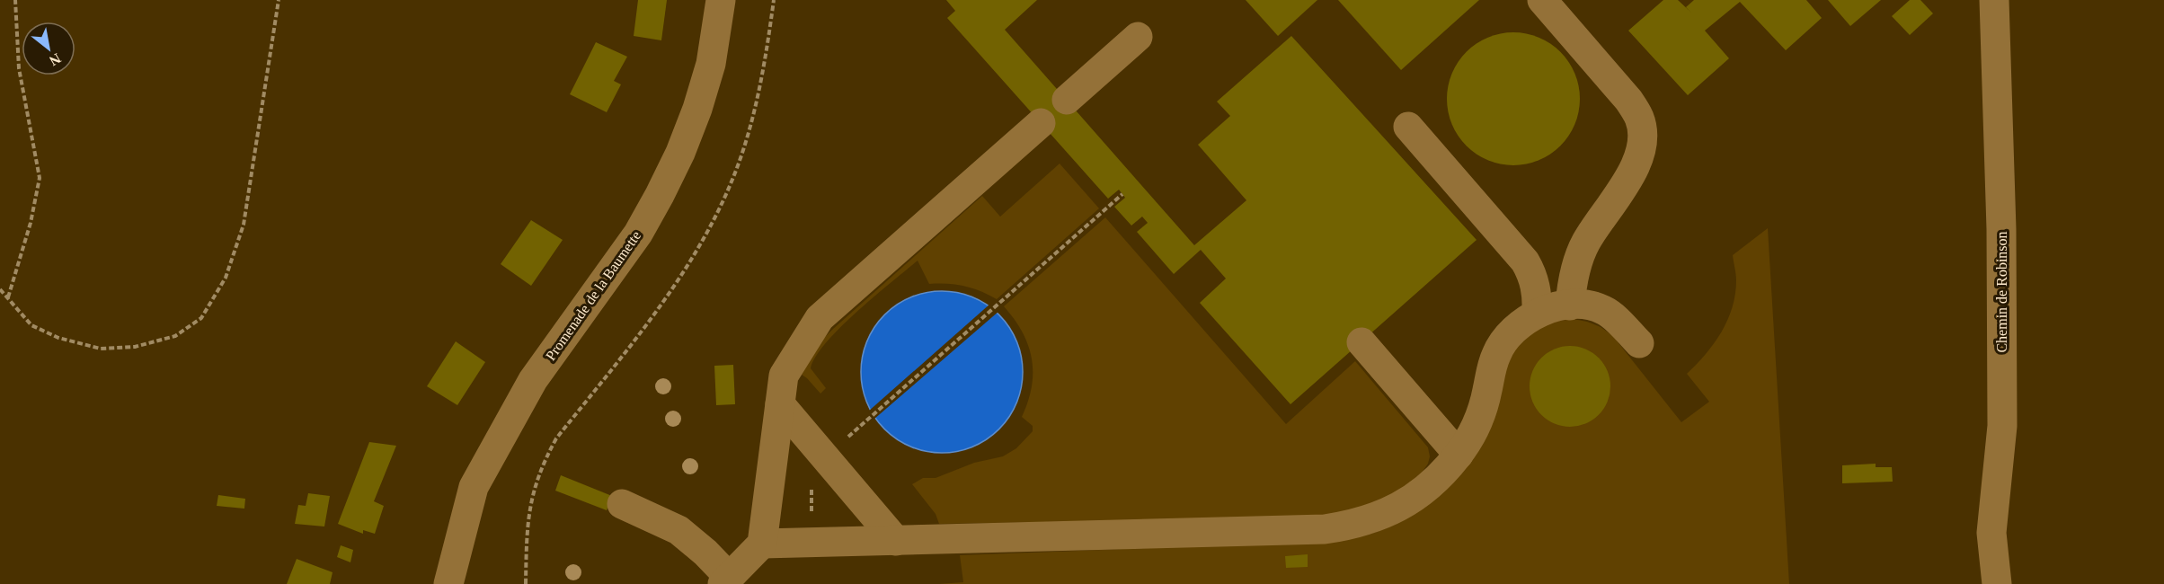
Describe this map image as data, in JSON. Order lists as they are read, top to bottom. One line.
{"streets":{"street":["Chemin de Robinson","Promenade de la Baumette"]},"north":"bottom right"}
